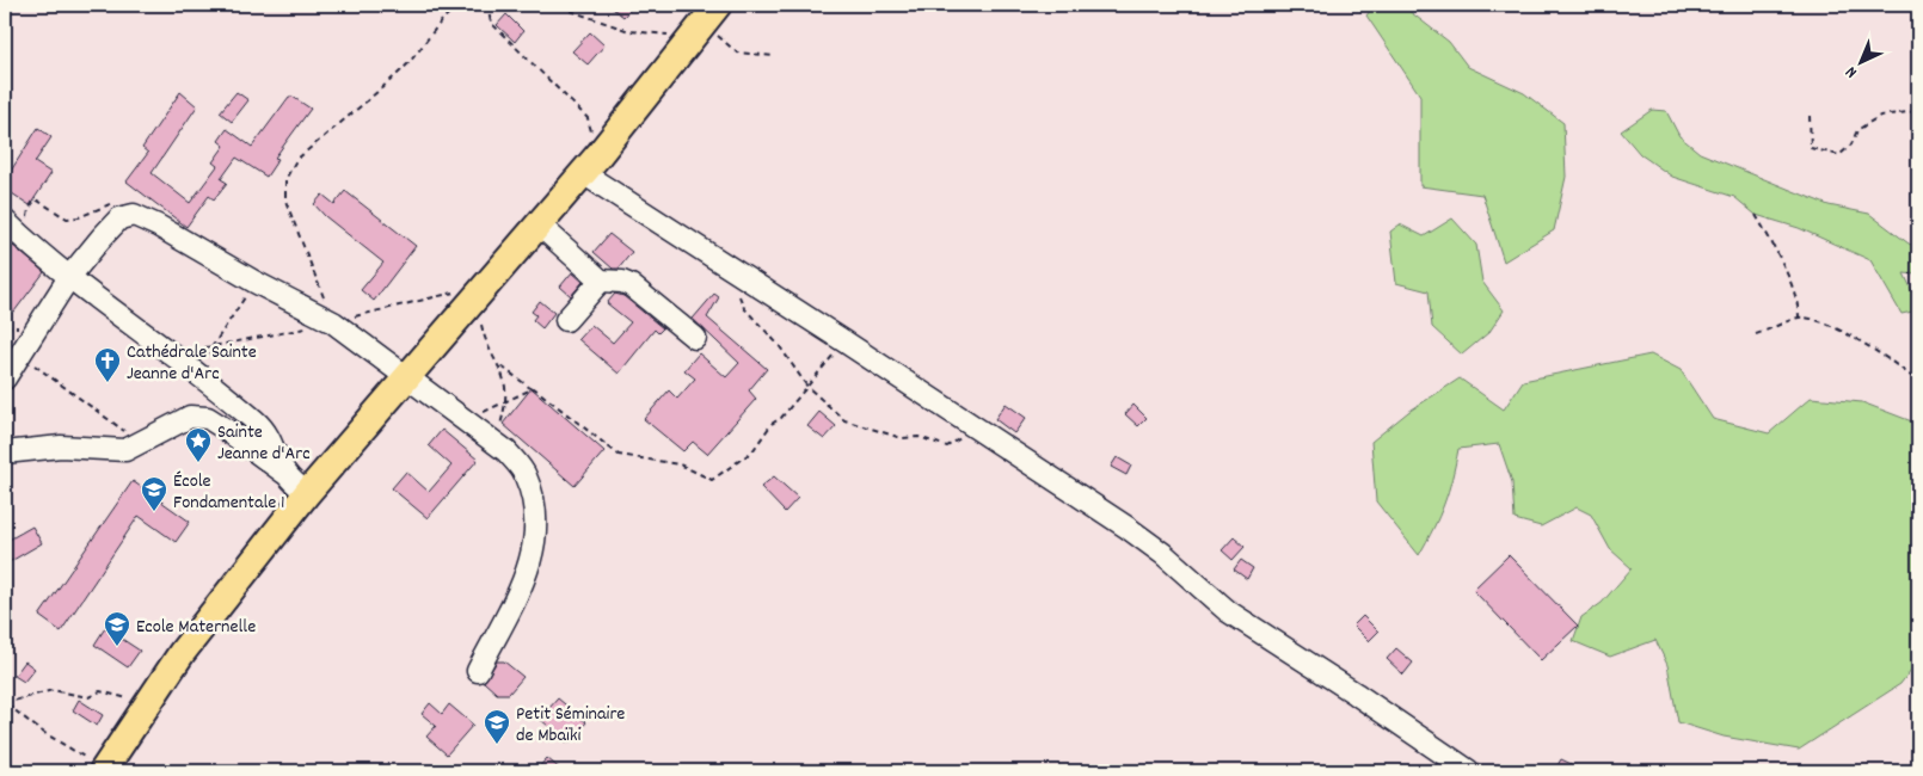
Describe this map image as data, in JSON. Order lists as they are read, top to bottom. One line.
{"places":{"church":["Cathédrale Sainte Jeanne d'Arc"],"place":["Sainte Jeanne d'Arc"],"school or university":["École Fondamentale 1","Ecole Maternelle","Petit Séminaire de Mbaïki"]},"north":"bottom left"}
